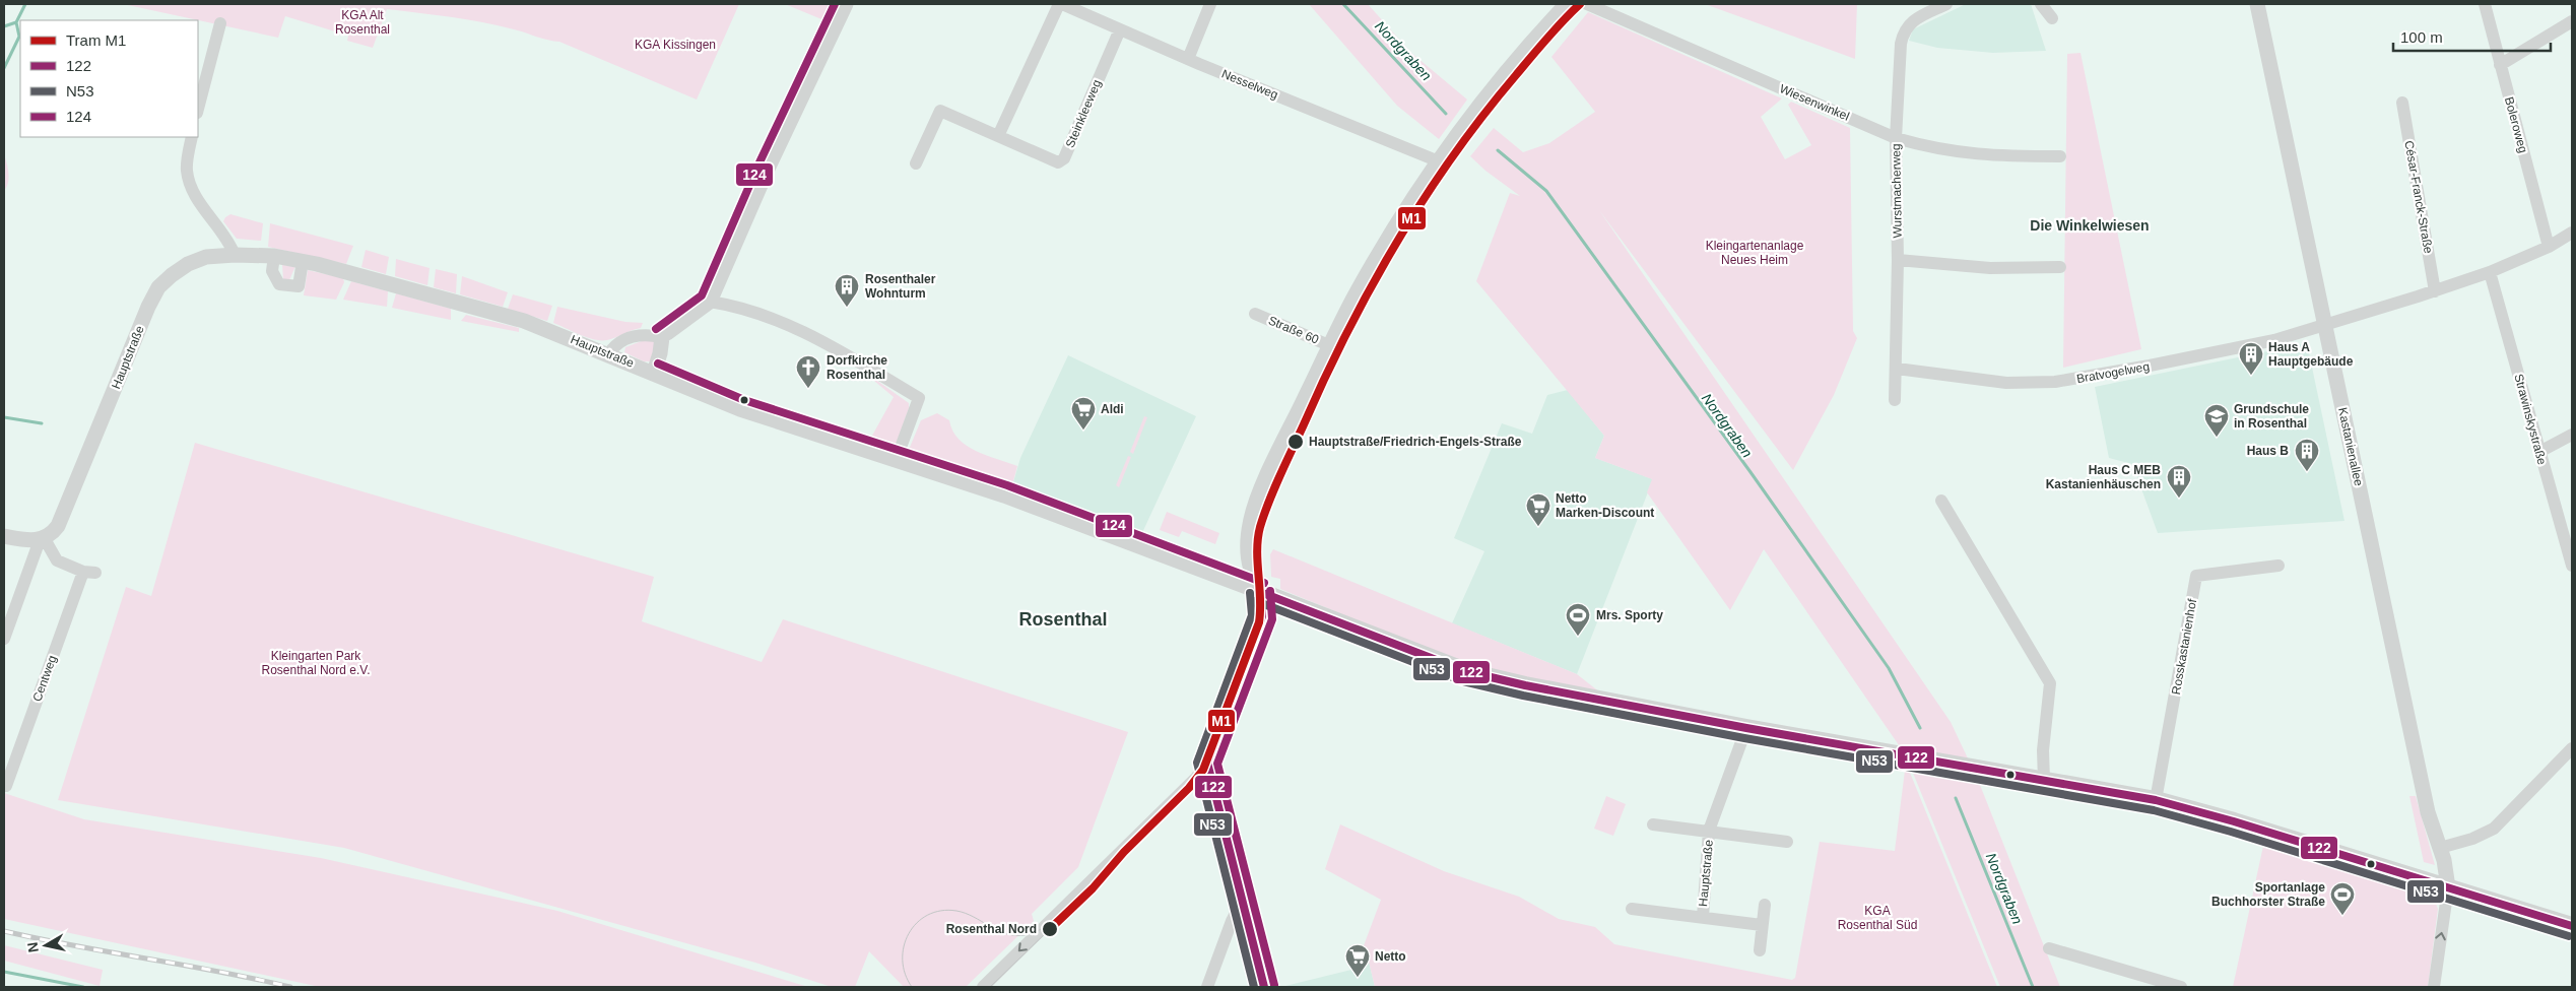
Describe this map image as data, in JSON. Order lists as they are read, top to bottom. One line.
{"streets":{"main road":["Hauptstraße"],"street":["Nesselweg","Wiesenwinkel","Steinkleeweg","Boleroweg","Wurstmacherweg","César-Franck-Straße","Straße 60","Bratvogelweg","Strawinskystraße","Kastanienallee","Rosskastanienhof","Centweg"]},"crossings":[["Nesselweg","Steinkleeweg"],["Wiesenwinkel","Wurstmacherweg"],["Wurstmacherweg","Bratvogelweg"],["Hauptstraße","Kastanienallee"],["Hauptstraße","Rosskastanienhof"],["Hauptstraße","Centweg"],["Bratvogelweg","Kastanienallee"]],"districts":["Die Winkelwiesen","Rosenthal"],"water":["Nordgraben"],"parks":["KGA Alt Rosenthal","KGA Kissingen","Kleingartenanlage Neues Heim","Kleingarten Park Rosenthal Nord e.V.","KGA Rosenthal Süd"],"places":{"building":["Rosenthaler Wohnturm","Haus A Hauptgebäude","Haus B","Haus C MEB Kastanienhäuschen"],"church":["Dorfkirche Rosenthal"],"supermarket":["Aldi","Netto Marken-Discount","Netto"],"school or university":["Grundschule in Rosenthal"],"other":["Hauptstraße/Friedrich-Engels-Straße","Rosenthal Nord"],"sports":["Mrs. Sporty","Sportanlage Buchhorster Straße"]},"lines":["tram line M1","transit line 124","transit line 122","transit line N53"],"legend":["Tram M1","122","N53","124"],"scale_bar":"100 m","north":"left"}
